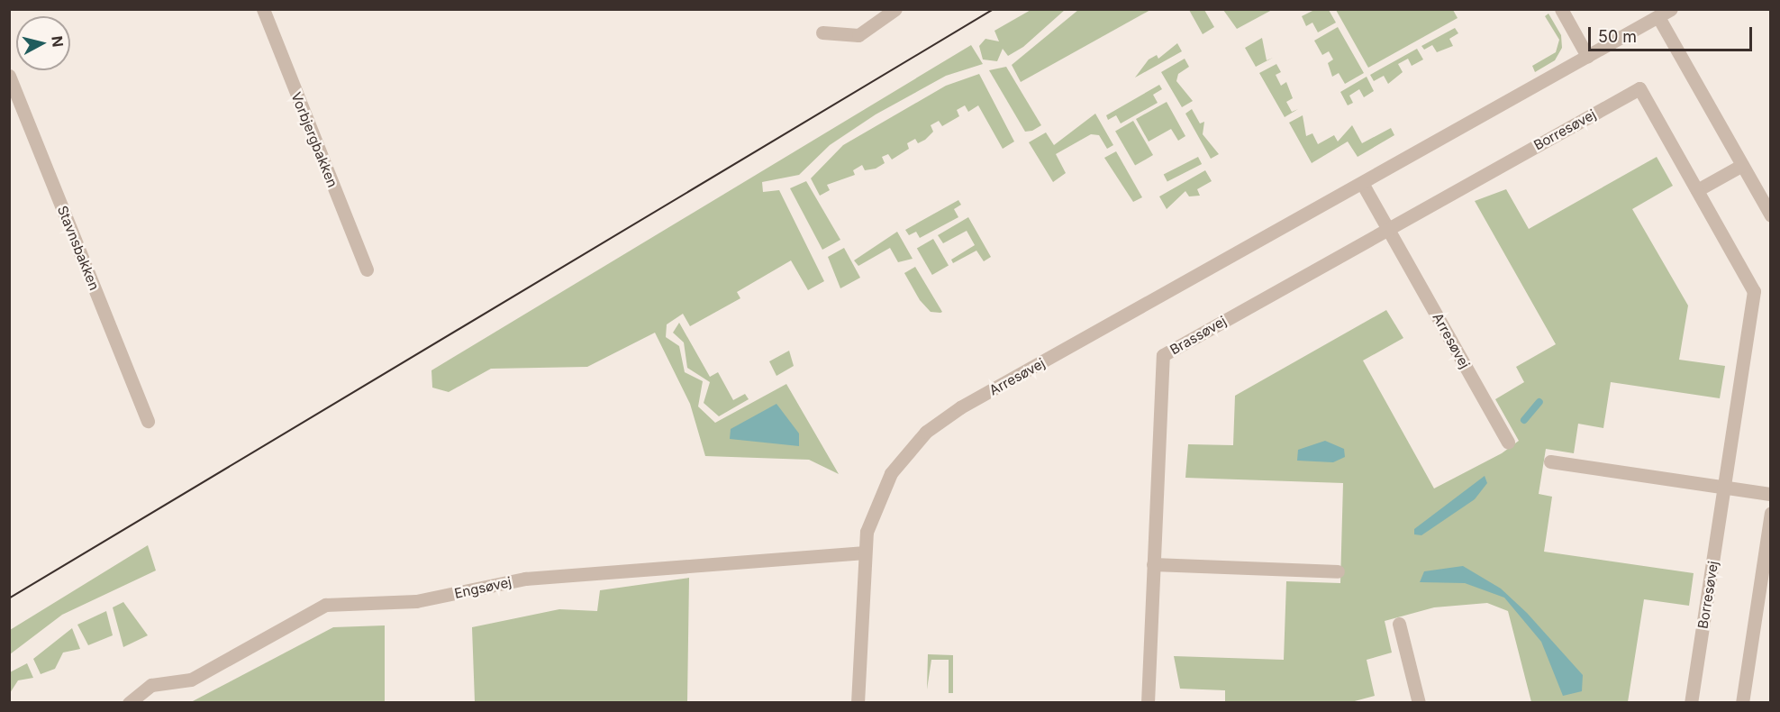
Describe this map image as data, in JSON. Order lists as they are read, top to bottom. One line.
{"streets":{"street":["Borresøvej","Vorbjergbakken","Stavnsbakken","Brassøvej","Arresøvej","Engsøvej"]},"crossings":[["Borresøvej","Brassøvej"],["Borresøvej","Arresøvej"],["Brassøvej","Arresøvej"],["Arresøvej","Engsøvej"]],"scale_bar":"50 m","north":"right"}
